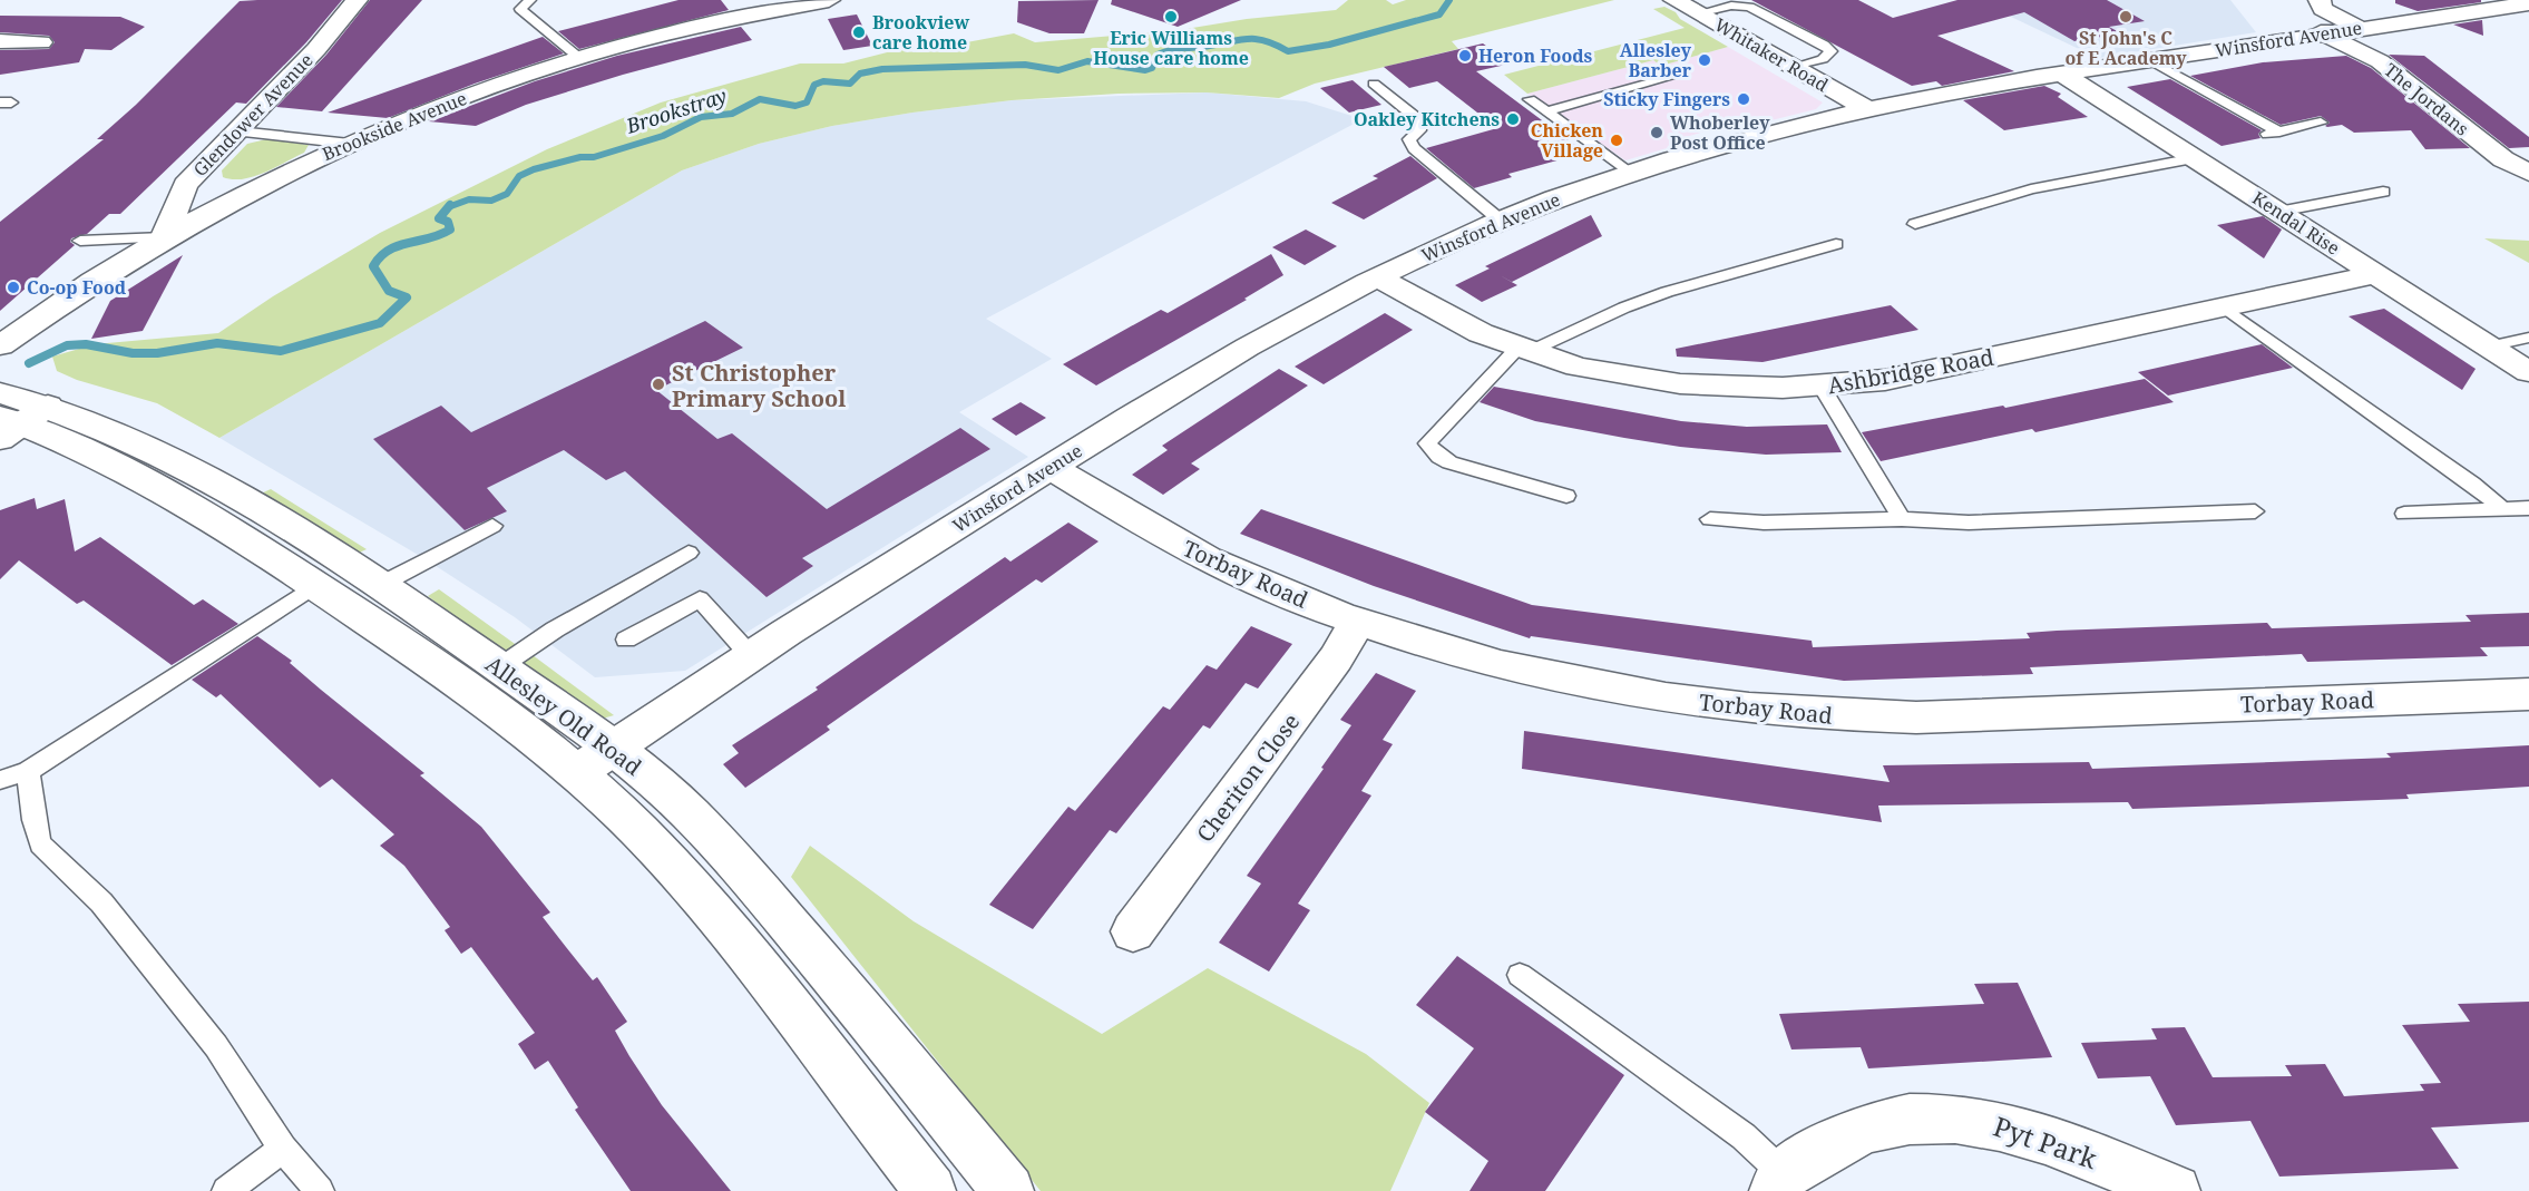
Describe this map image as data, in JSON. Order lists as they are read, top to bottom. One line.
{"streets":{"street":["Winsford Avenue","Whitaker Road","The Jordans","Glendower Avenue","Brookside Avenue","Kendal Rise","Ashbridge Road","Torbay Road","Allesley Old Road","Cheriton Close","Pyt Park"]},"crossings":[["Winsford Avenue","Whitaker Road"],["Winsford Avenue","The Jordans"],["Winsford Avenue","Kendal Rise"],["Winsford Avenue","Ashbridge Road"],["Winsford Avenue","Torbay Road"],["Winsford Avenue","Allesley Old Road"],["Glendower Avenue","Brookside Avenue"],["Kendal Rise","Ashbridge Road"],["Torbay Road","Cheriton Close"]],"water":["Brookstray"],"places":["Eric Williams House care home","St John's C of E Academy","Brookview care home","Heron Foods","Allesley Barber","Sticky Fingers","Oakley Kitchens","Whoberley Post Office","Chicken Village","Co-op Food","St Christopher Primary School"]}
